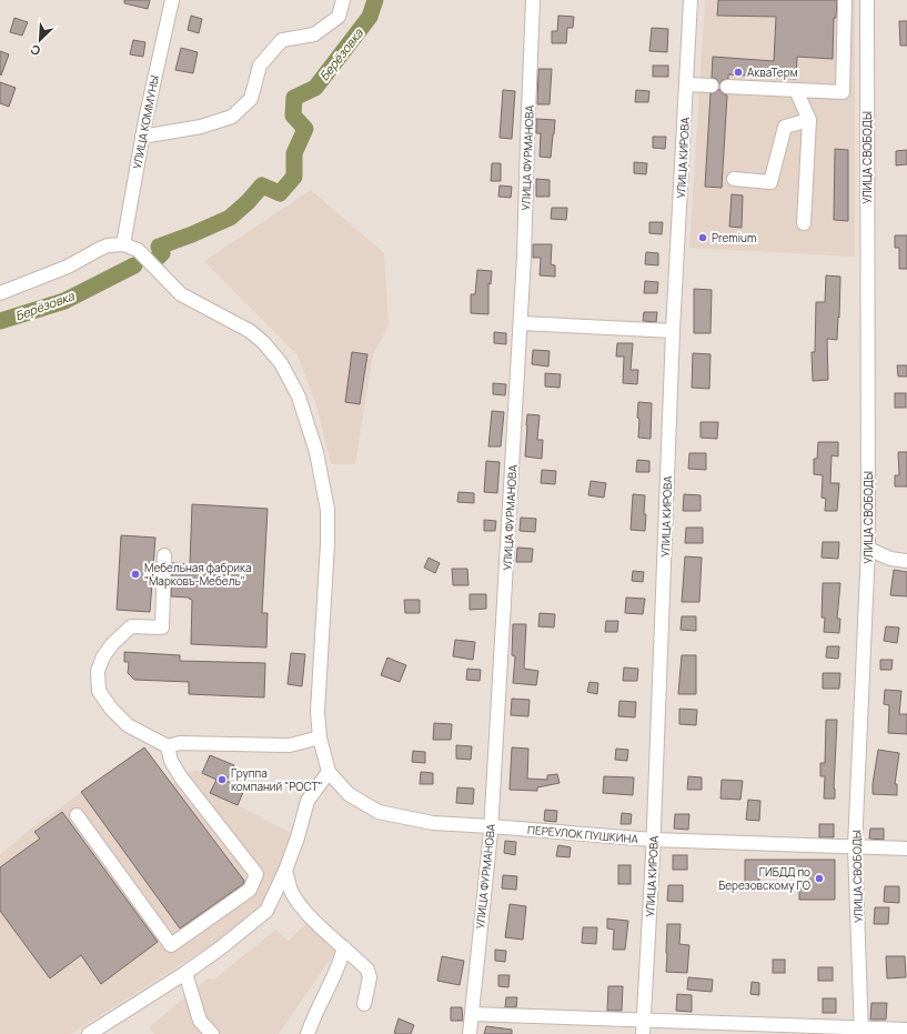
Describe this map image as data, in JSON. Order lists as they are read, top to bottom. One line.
{"streets":{"street":["УЛИЦА КОММУНЫ","УЛИЦА ФУРМАНОВА","УЛИЦА КИРОВА","УЛИЦА СВОБОДЫ","ПЕРЕУЛОК ПУШКИНА"]},"crossings":[["УЛИЦА ФУРМАНОВА","ПЕРЕУЛОК ПУШКИНА"],["УЛИЦА КИРОВА","ПЕРЕУЛОК ПУШКИНА"],["УЛИЦА СВОБОДЫ","ПЕРЕУЛОК ПУШКИНА"]],"water":["Берёзовка"],"places":["АкваТерм","Premium","Мебельная фабрика \"Марковъ-Мебель\"","Группа компаний \"РОСТ\"","ГИБДД по Березовскому ГО"],"north":"bottom left"}
